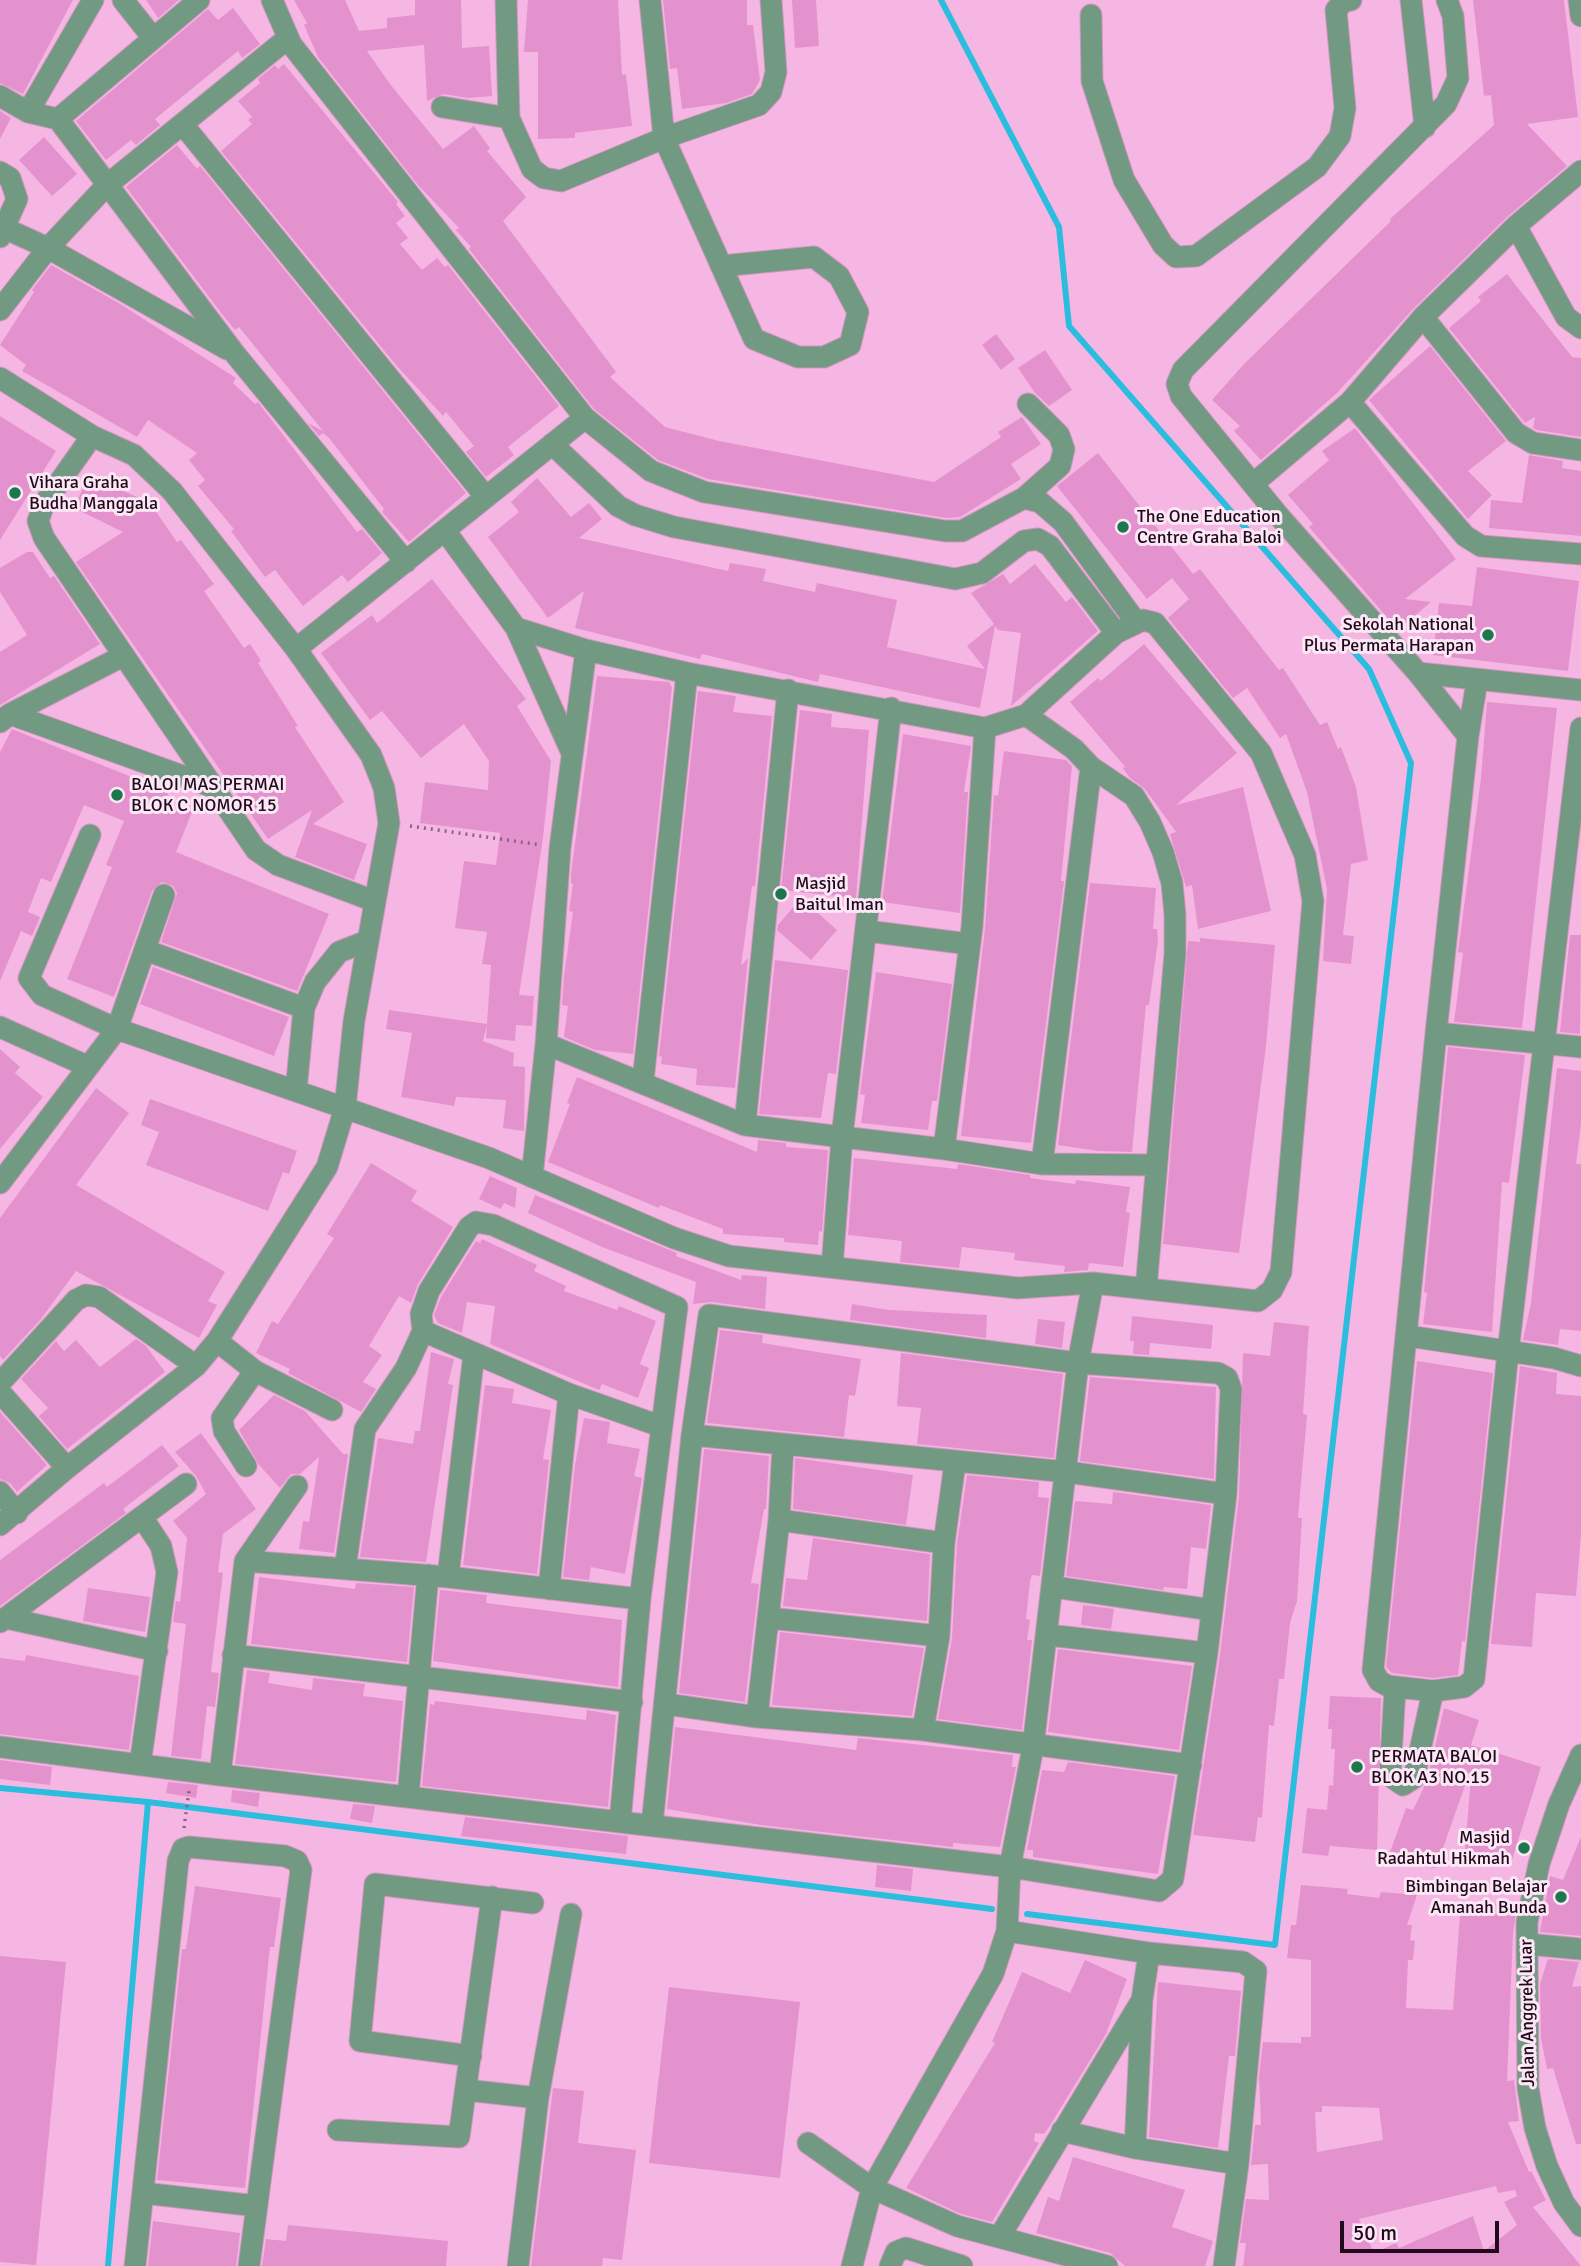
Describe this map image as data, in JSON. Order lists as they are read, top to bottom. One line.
{"streets":{"street":["Jalan Anggrek Luar"]},"places":["Vihara Graha Budha Manggala","The One Education Centre Graha Baloi","Sekolah National Plus Permata Harapan","BALOI MAS PERMAI BLOK C NOMOR 15","Masjid Baitul Iman","PERMATA BALOI BLOK A3 NO.15","Masjid Radahtul Hikmah","Bimbingan Belajar Amanah Bunda"],"scale_bar":"50 m"}
